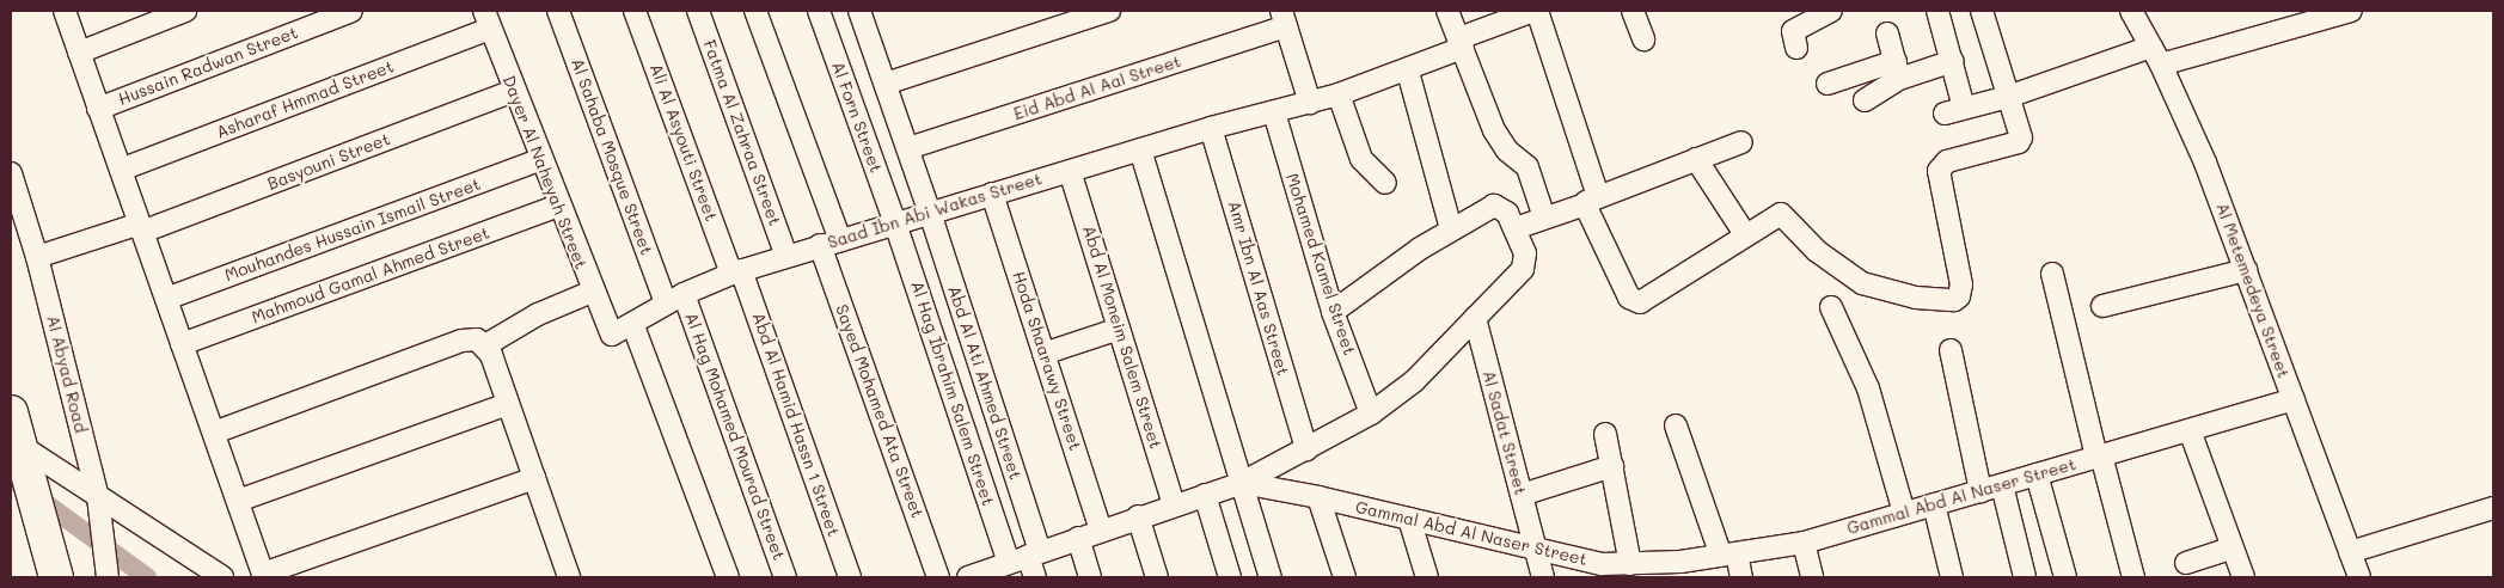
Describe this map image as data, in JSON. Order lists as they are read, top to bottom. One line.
{"streets":{"street":["Hussain Radwan Street","Eid Abd Al Aal Street","Asharaf Hmmad Street","Al Forn Street","Fatma Al Zahraa Street","Ali Al Asyouti Street","Al Sahaba Mosque Street","Basyouni Street","Dayer Al Naheyah Street","Saad Ibn Abi Wakas Street","Mouhandes Hussain Ismail Street","Mohamed Kamel Street","Mahmoud Gamal Ahmed Street","Amr Ibn Al Aas Street","Al Metemedeya Street","Abd Al Moneim Salem Street","Hoda Shaarawy Street","Al Abyad Road","Abd Al Ati Ahmed Street","Al Hag Ibrahim Salem Street","Sayed Mohamed Ata Street","Abd Al Hamid Hassn 1 Street","Al Sadat Street","Al Hag Mohamed Mourad Street","Gammal Abd Al Naser Street"]},"crossings":[["Eid Abd Al Aal Street","Abd Al Ati Ahmed Street"],["Asharaf Hmmad Street","Dayer Al Naheyah Street"],["Al Forn Street","Saad Ibn Abi Wakas Street"],["Al Forn Street","Al Hag Ibrahim Salem Street"],["Fatma Al Zahraa Street","Saad Ibn Abi Wakas Street"],["Ali Al Asyouti Street","Saad Ibn Abi Wakas Street"],["Ali Al Asyouti Street","Abd Al Hamid Hassn 1 Street"],["Al Sahaba Mosque Street","Saad Ibn Abi Wakas Street"],["Al Sahaba Mosque Street","Al Hag Mohamed Mourad Street"],["Basyouni Street","Dayer Al Naheyah Street"],["Basyouni Street","Al Abyad Road"],["Dayer Al Naheyah Street","Saad Ibn Abi Wakas Street"],["Dayer Al Naheyah Street","Mouhandes Hussain Ismail Street"],["Dayer Al Naheyah Street","Mahmoud Gamal Ahmed Street"],["Saad Ibn Abi Wakas Street","Mohamed Kamel Street"],["Saad Ibn Abi Wakas Street","Amr Ibn Al Aas Street"],["Saad Ibn Abi Wakas Street","Abd Al Moneim Salem Street"],["Saad Ibn Abi Wakas Street","Hoda Shaarawy Street"],["Saad Ibn Abi Wakas Street","Abd Al Ati Ahmed Street"],["Saad Ibn Abi Wakas Street","Al Hag Ibrahim Salem Street"],["Saad Ibn Abi Wakas Street","Sayed Mohamed Ata Street"],["Saad Ibn Abi Wakas Street","Abd Al Hamid Hassn 1 Street"],["Saad Ibn Abi Wakas Street","Al Hag Mohamed Mourad Street"],["Al Metemedeya Street","Gammal Abd Al Naser Street"],["Abd Al Moneim Salem Street","Gammal Abd Al Naser Street"],["Hoda Shaarawy Street","Gammal Abd Al Naser Street"],["Abd Al Ati Ahmed Street","Al Hag Ibrahim Salem Street"],["Abd Al Ati Ahmed Street","Gammal Abd Al Naser Street"],["Al Hag Ibrahim Salem Street","Gammal Abd Al Naser Street"],["Al Sadat Street","Gammal Abd Al Naser Street"]]}
